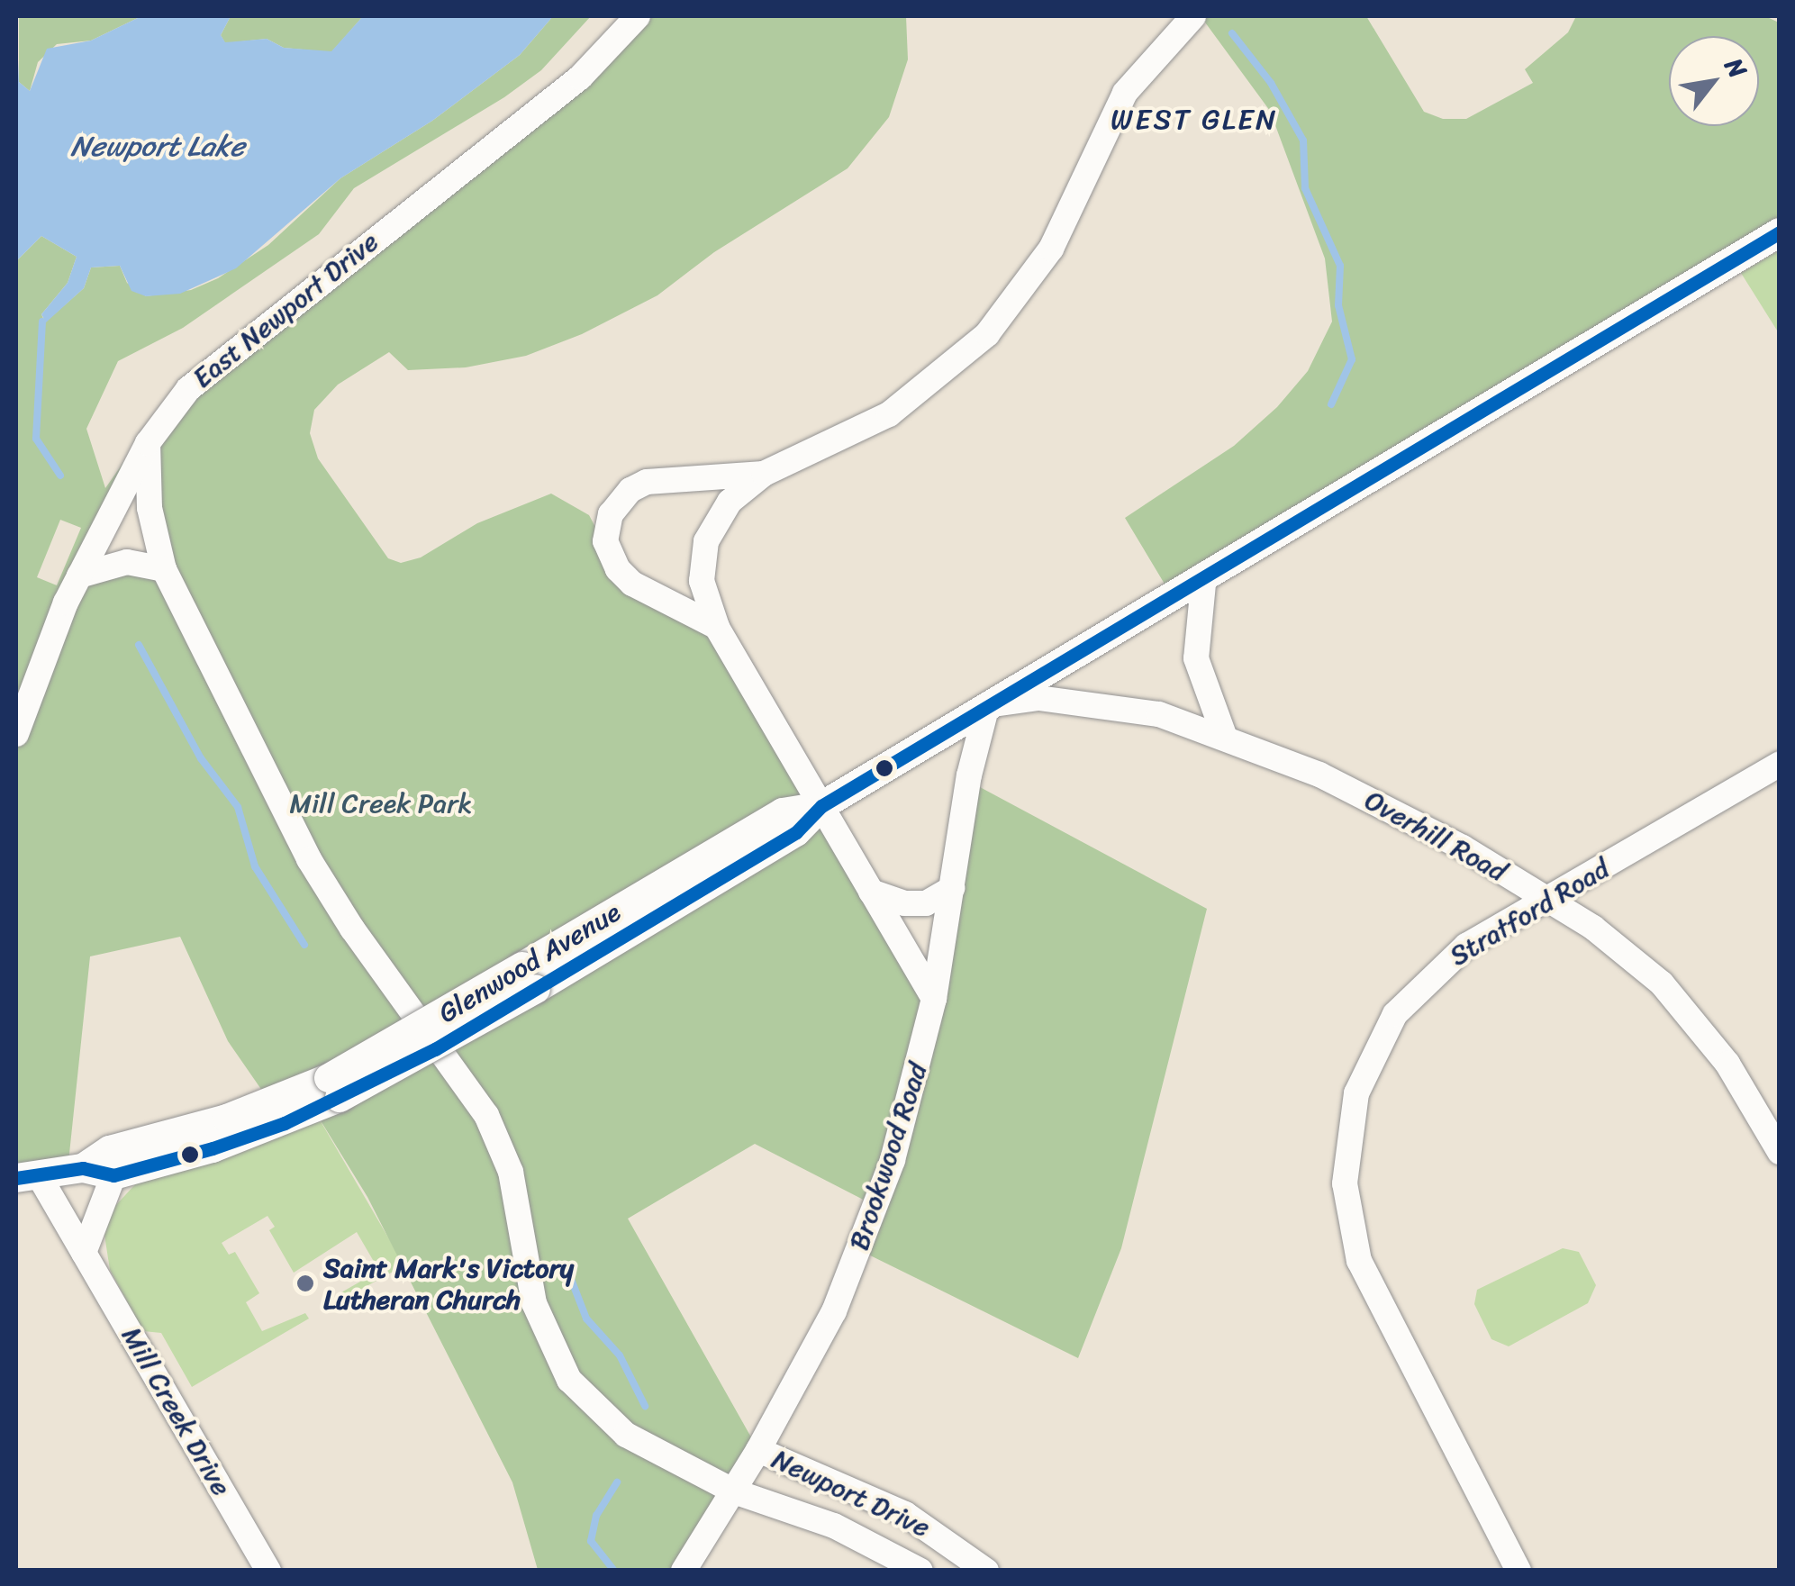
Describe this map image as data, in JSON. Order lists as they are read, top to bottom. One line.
{"streets":{"street":["East Newport Drive","Overhill Road","Stratford Road","Glenwood Avenue","Brookwood Road","Mill Creek Drive","Newport Drive"]},"crossings":[["East Newport Drive","Newport Drive"],["Overhill Road","Stratford Road"],["Overhill Road","Glenwood Avenue"],["Overhill Road","Brookwood Road"],["Glenwood Avenue","Brookwood Road"],["Glenwood Avenue","Mill Creek Drive"],["Brookwood Road","Newport Drive"]],"districts":["WEST GLEN"],"water":["Newport Lake"],"parks":["Mill Creek Park"],"places":["Saint Mark's Victory Lutheran Church"],"north":"top right"}
